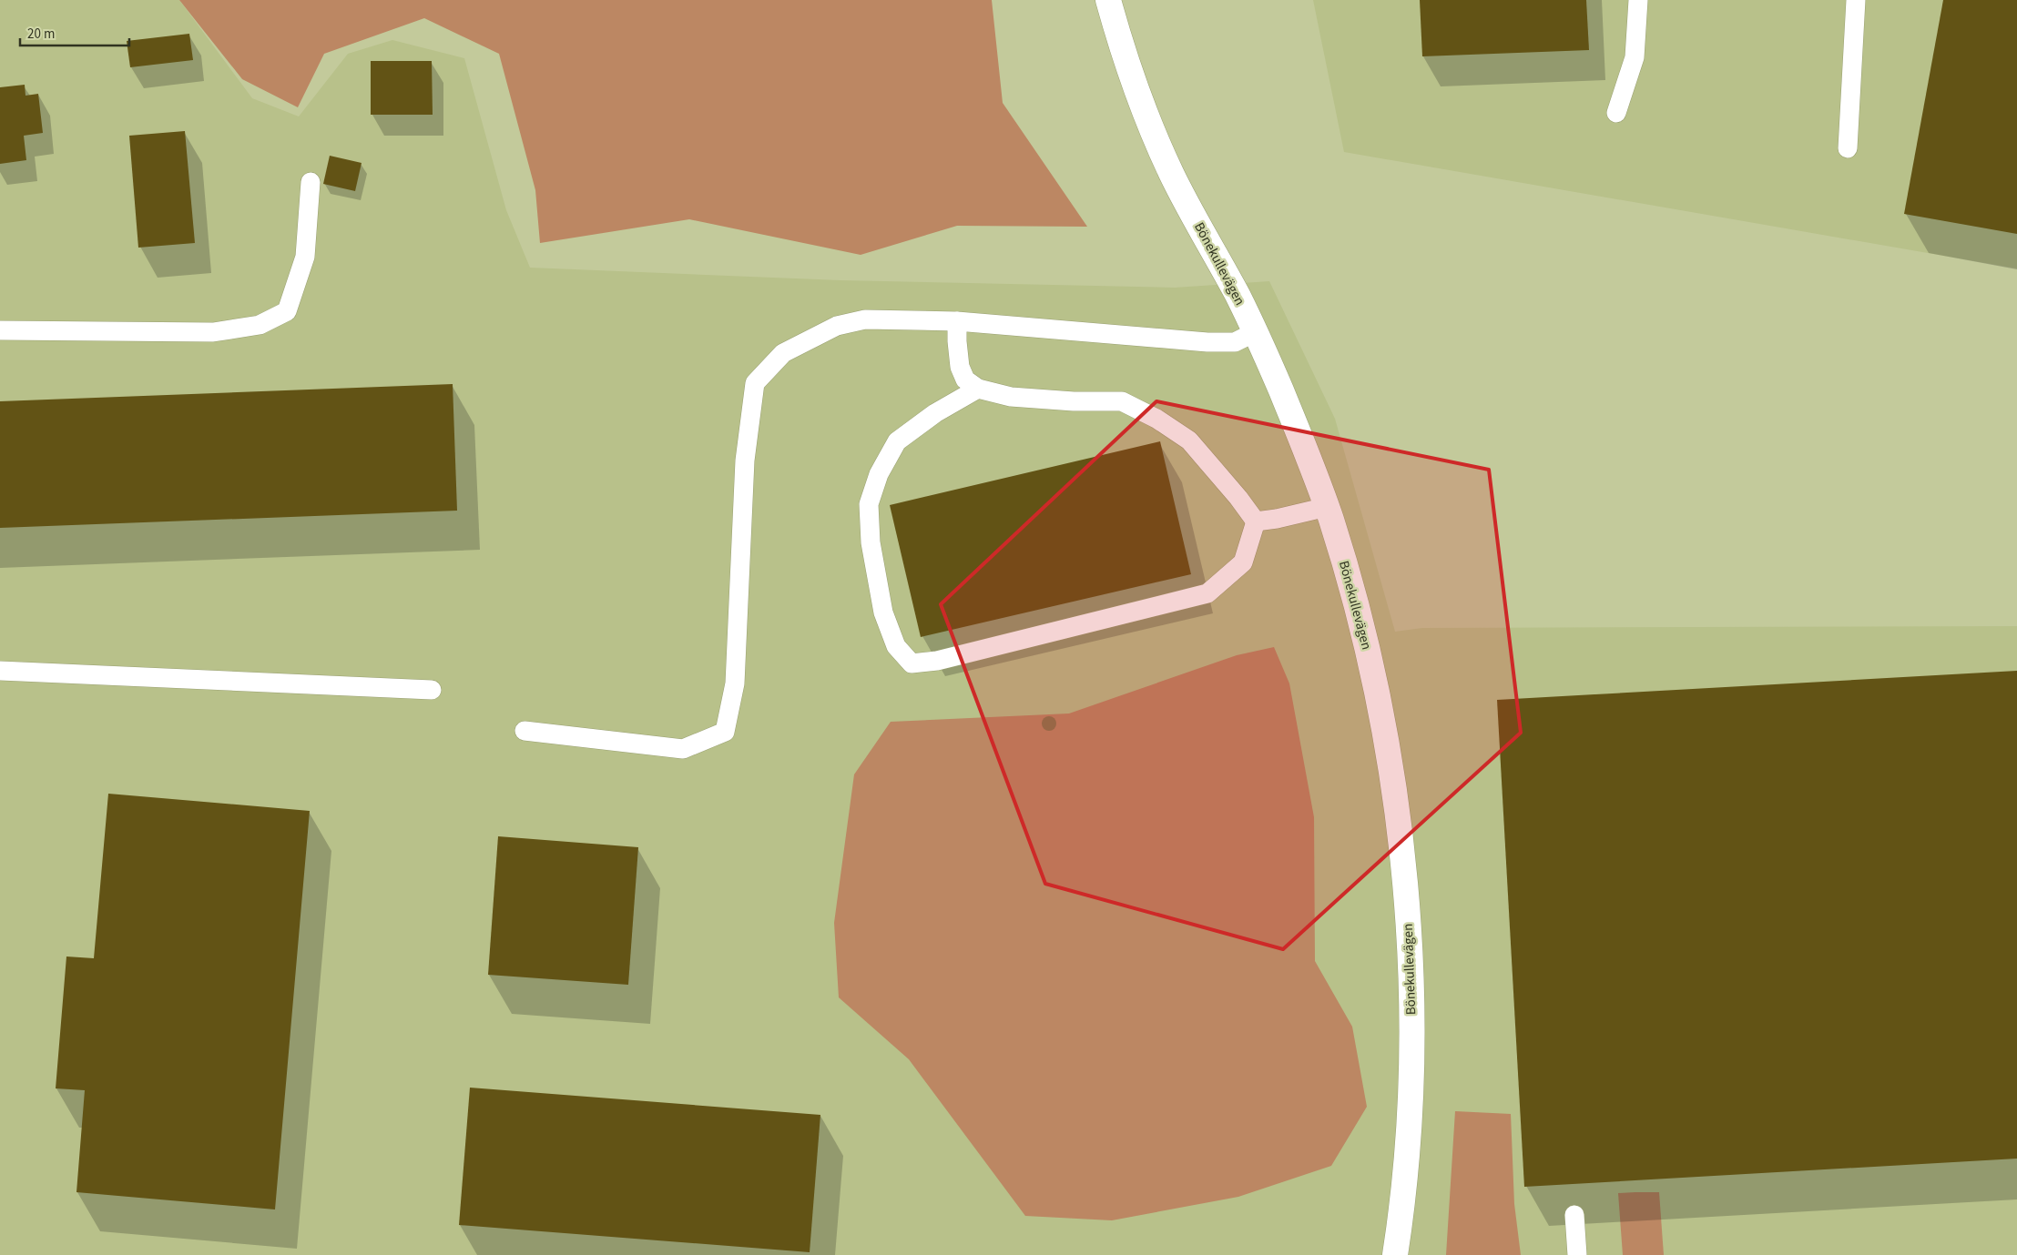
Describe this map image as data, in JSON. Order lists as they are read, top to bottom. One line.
{"streets":{"street":["Bönekullevägen"]},"scale_bar":"20 m"}
